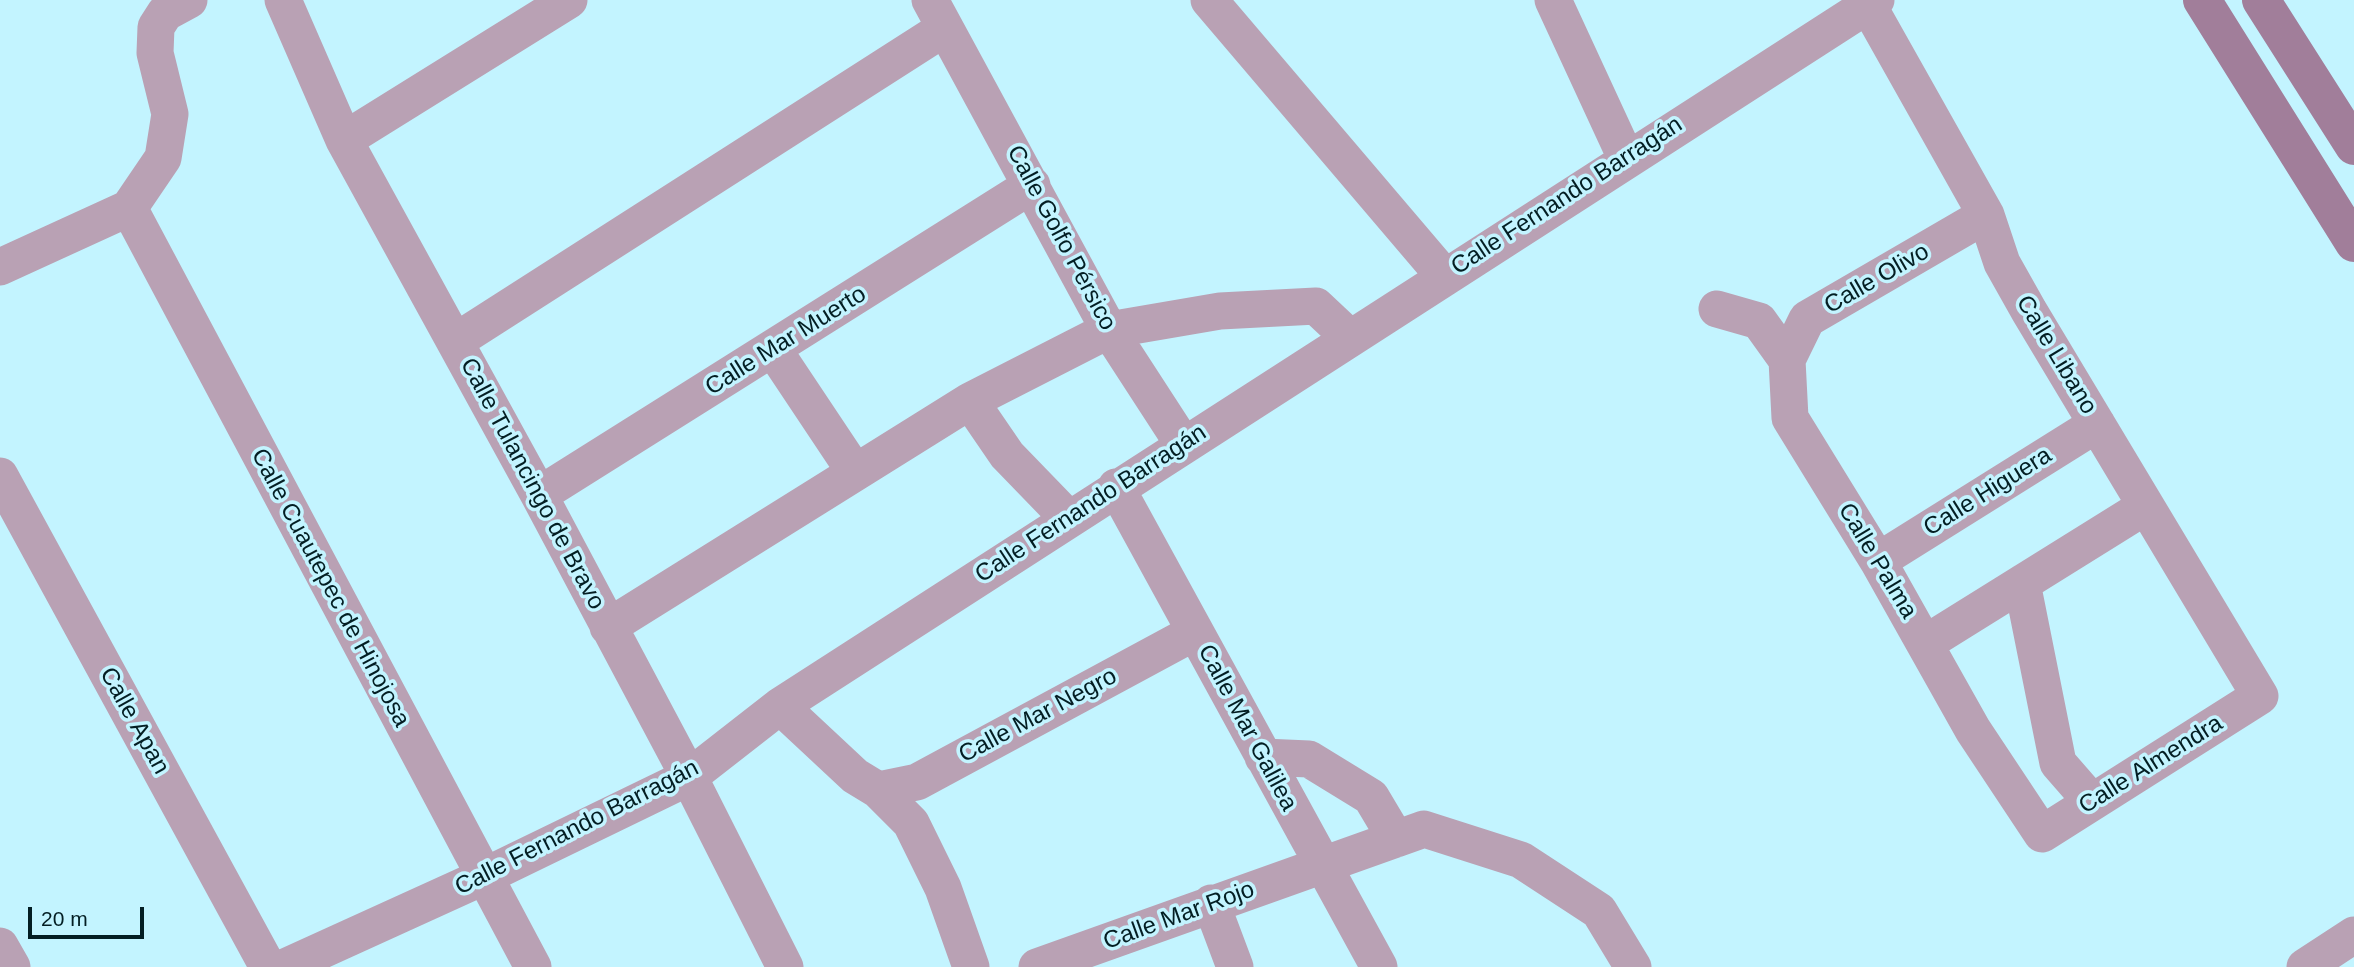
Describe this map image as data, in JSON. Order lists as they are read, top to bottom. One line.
{"streets":{"street":["Calle Fernando Barragán","Calle Golfo Pérsico","Calle Olivo","Calle Mar Muerto","Calle Libano","Calle Tulancingo de Bravo","Calle Higuera","Calle Palma","Calle Cuautepec de Hinojosa","Calle Mar Negro","Calle Apan","Calle Mar Galilea","Calle Almendra","Calle Mar Rojo"]},"crossings":[["Calle Fernando Barragán","Calle Golfo Pérsico"],["Calle Fernando Barragán","Calle Libano"],["Calle Fernando Barragán","Calle Tulancingo de Bravo"],["Calle Fernando Barragán","Calle Cuautepec de Hinojosa"],["Calle Fernando Barragán","Calle Mar Galilea"],["Calle Golfo Pérsico","Calle Mar Muerto"],["Calle Olivo","Calle Libano"],["Calle Olivo","Calle Palma"],["Calle Mar Muerto","Calle Tulancingo de Bravo"],["Calle Libano","Calle Higuera"],["Calle Libano","Calle Almendra"],["Calle Higuera","Calle Palma"],["Calle Palma","Calle Almendra"],["Calle Mar Negro","Calle Mar Galilea"],["Calle Mar Galilea","Calle Mar Rojo"]],"scale_bar":"20 m"}
